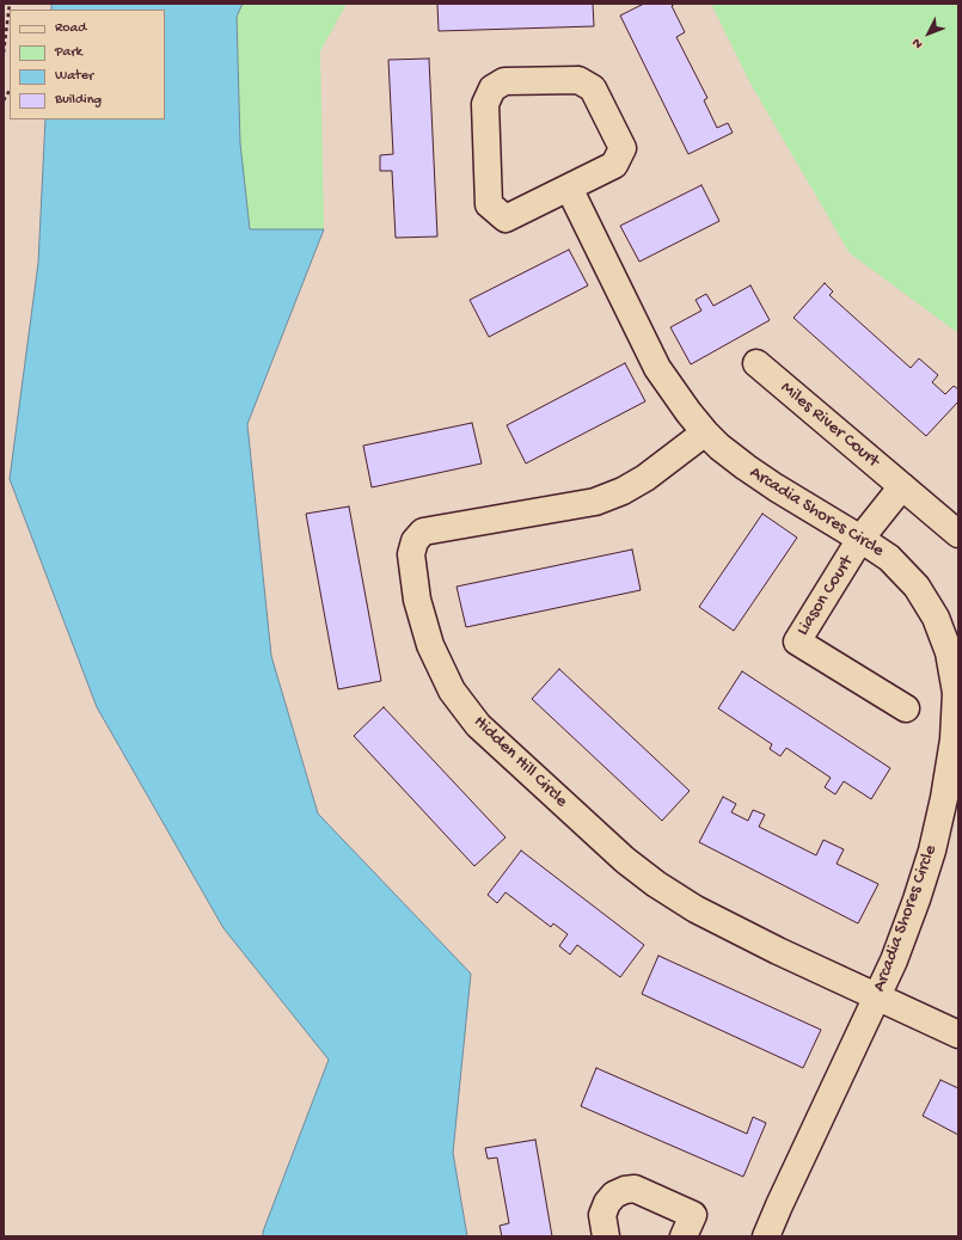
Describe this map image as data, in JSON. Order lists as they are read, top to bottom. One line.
{"streets":{"street":["Miles River Court","Arcadia Shores Circle","Liason Court","Hidden Hill Circle"]},"crossings":[["Arcadia Shores Circle","Liason Court"],["Arcadia Shores Circle","Hidden Hill Circle"]],"legend":["Road","Park","Water","Building"],"north":"bottom left"}
